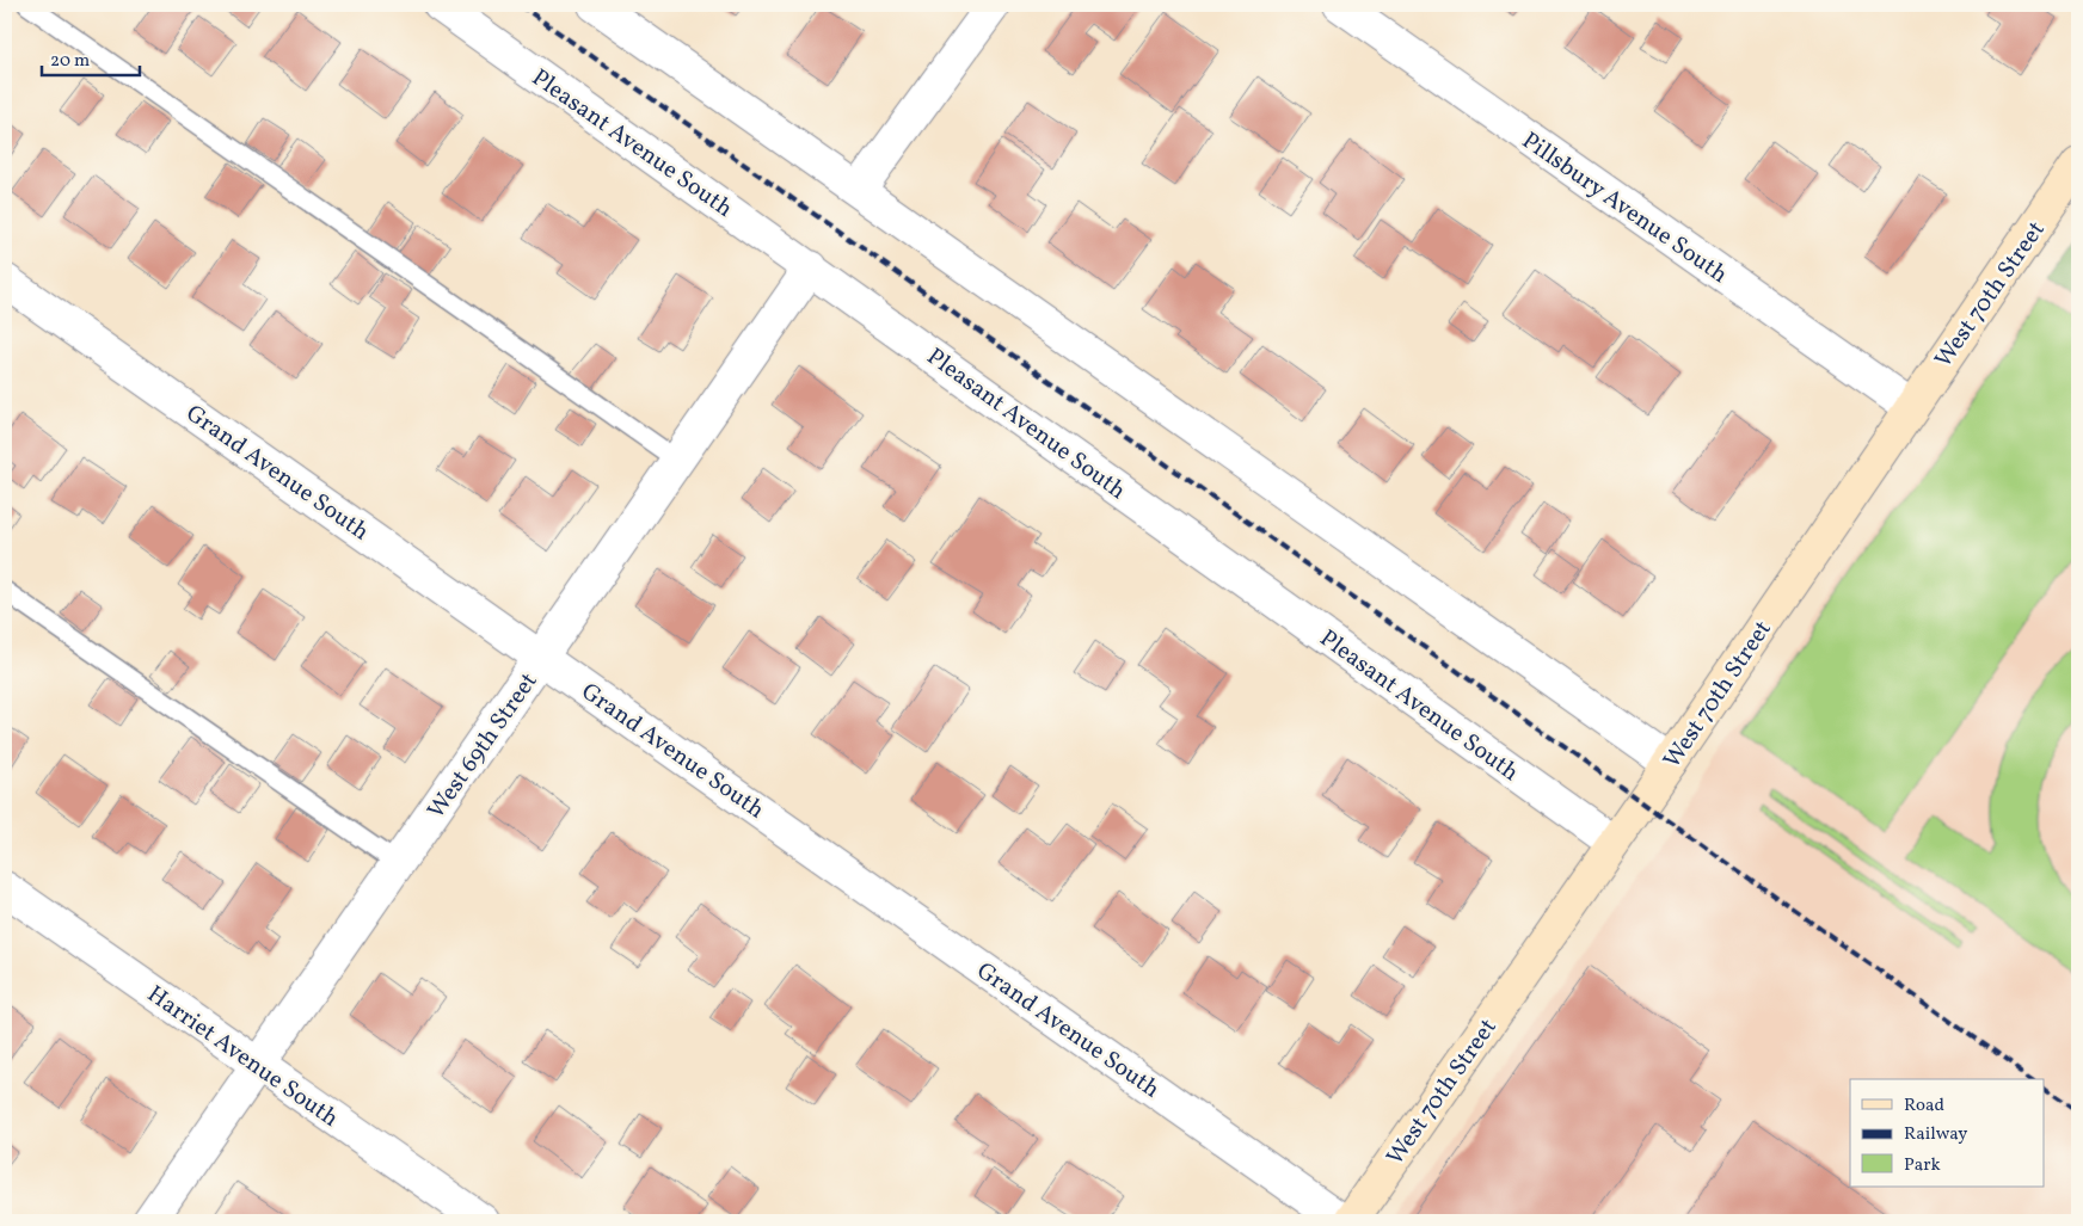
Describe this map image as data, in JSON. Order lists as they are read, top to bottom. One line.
{"streets":{"street":["Pleasant Avenue South","Pillsbury Avenue South","West 70th Street","Grand Avenue South","West 69th Street","Harriet Avenue South"]},"crossings":[["Pleasant Avenue South","West 70th Street"],["Pleasant Avenue South","West 69th Street"],["Pillsbury Avenue South","West 70th Street"],["Grand Avenue South","West 69th Street"],["West 69th Street","Harriet Avenue South"]],"legend":["Road","Railway","Park"],"scale_bar":"20 m"}
